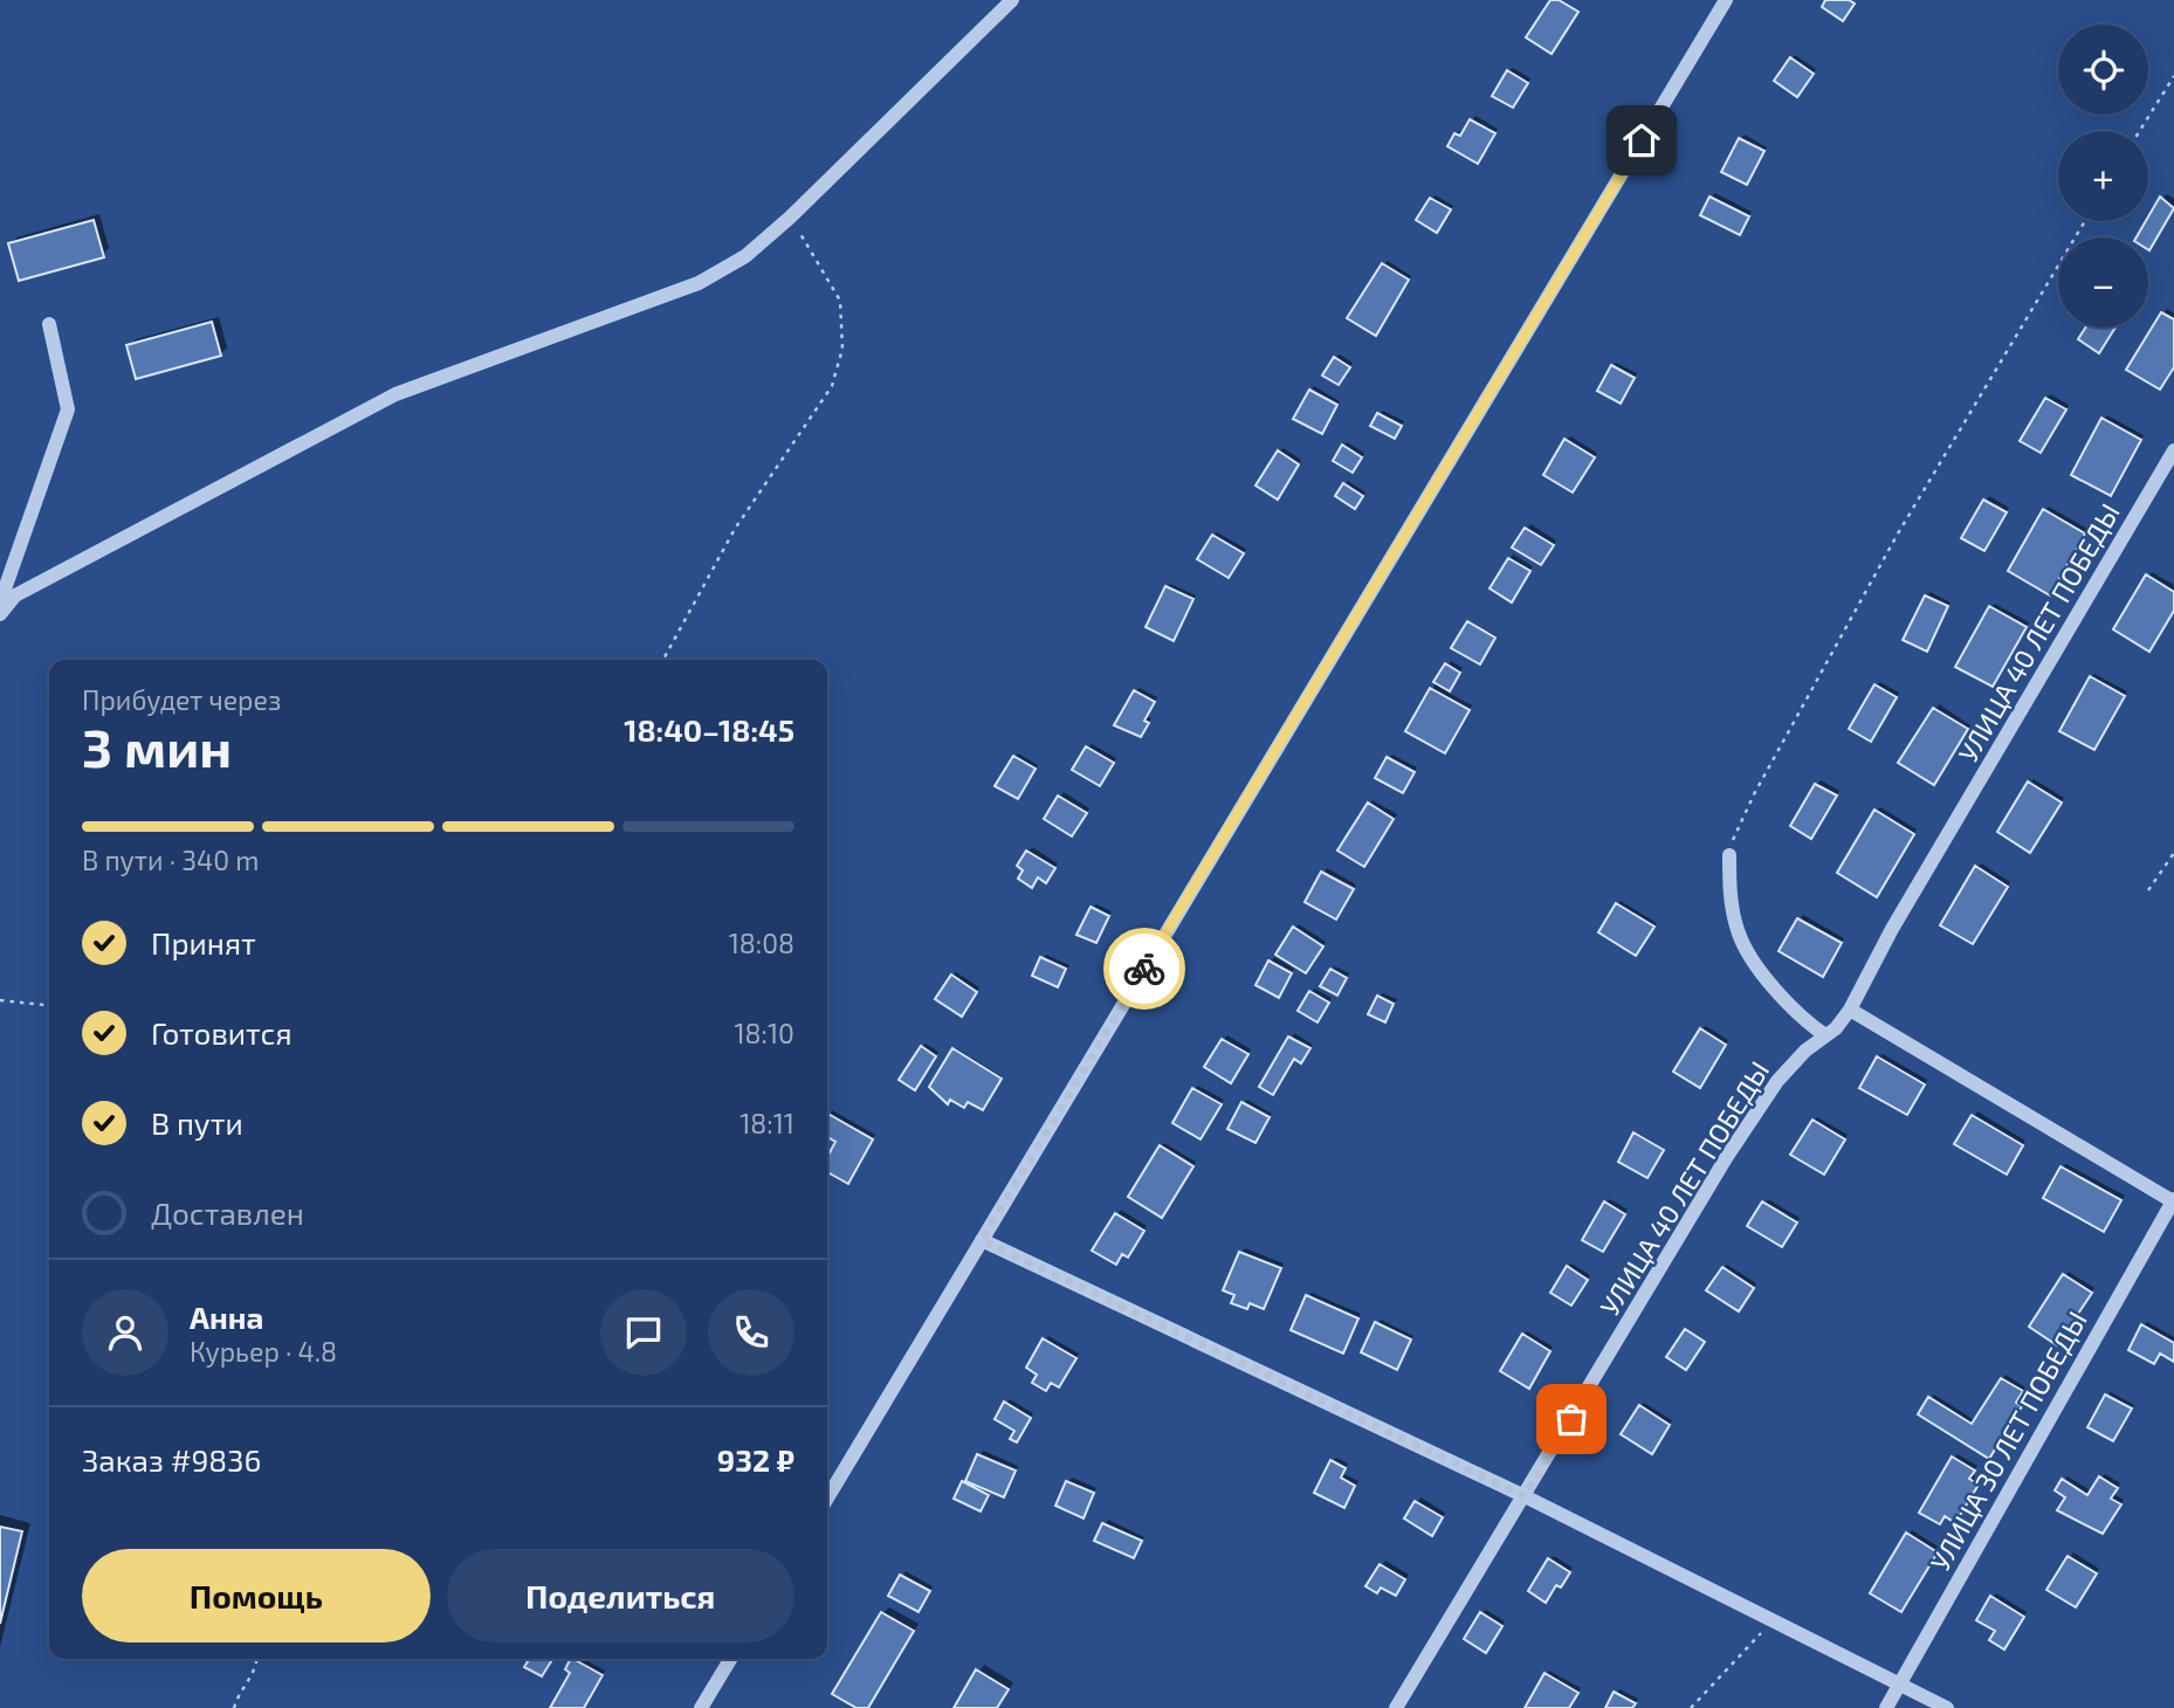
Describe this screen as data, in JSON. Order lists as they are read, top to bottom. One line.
{"streets":{"street":["УЛИЦА 40 ЛЕТ ПОБЕДЫ","УЛИЦА 30 ЛЕТ ПОБЕДЫ"]},"page":{"map_buttons":["+","−"],"heading":["3 мин","Прибудет через","18:40–18:45"],"panel":["Анна","Курьер · 4.8","Заказ #9836","932 ₽"],"bar":"В пути · 340 m","list":[["Принят","18:08"],["Готовится","18:10"],["В пути","18:11"],"Доставлен"],"buttons":["Помощь","Поделиться"]}}
